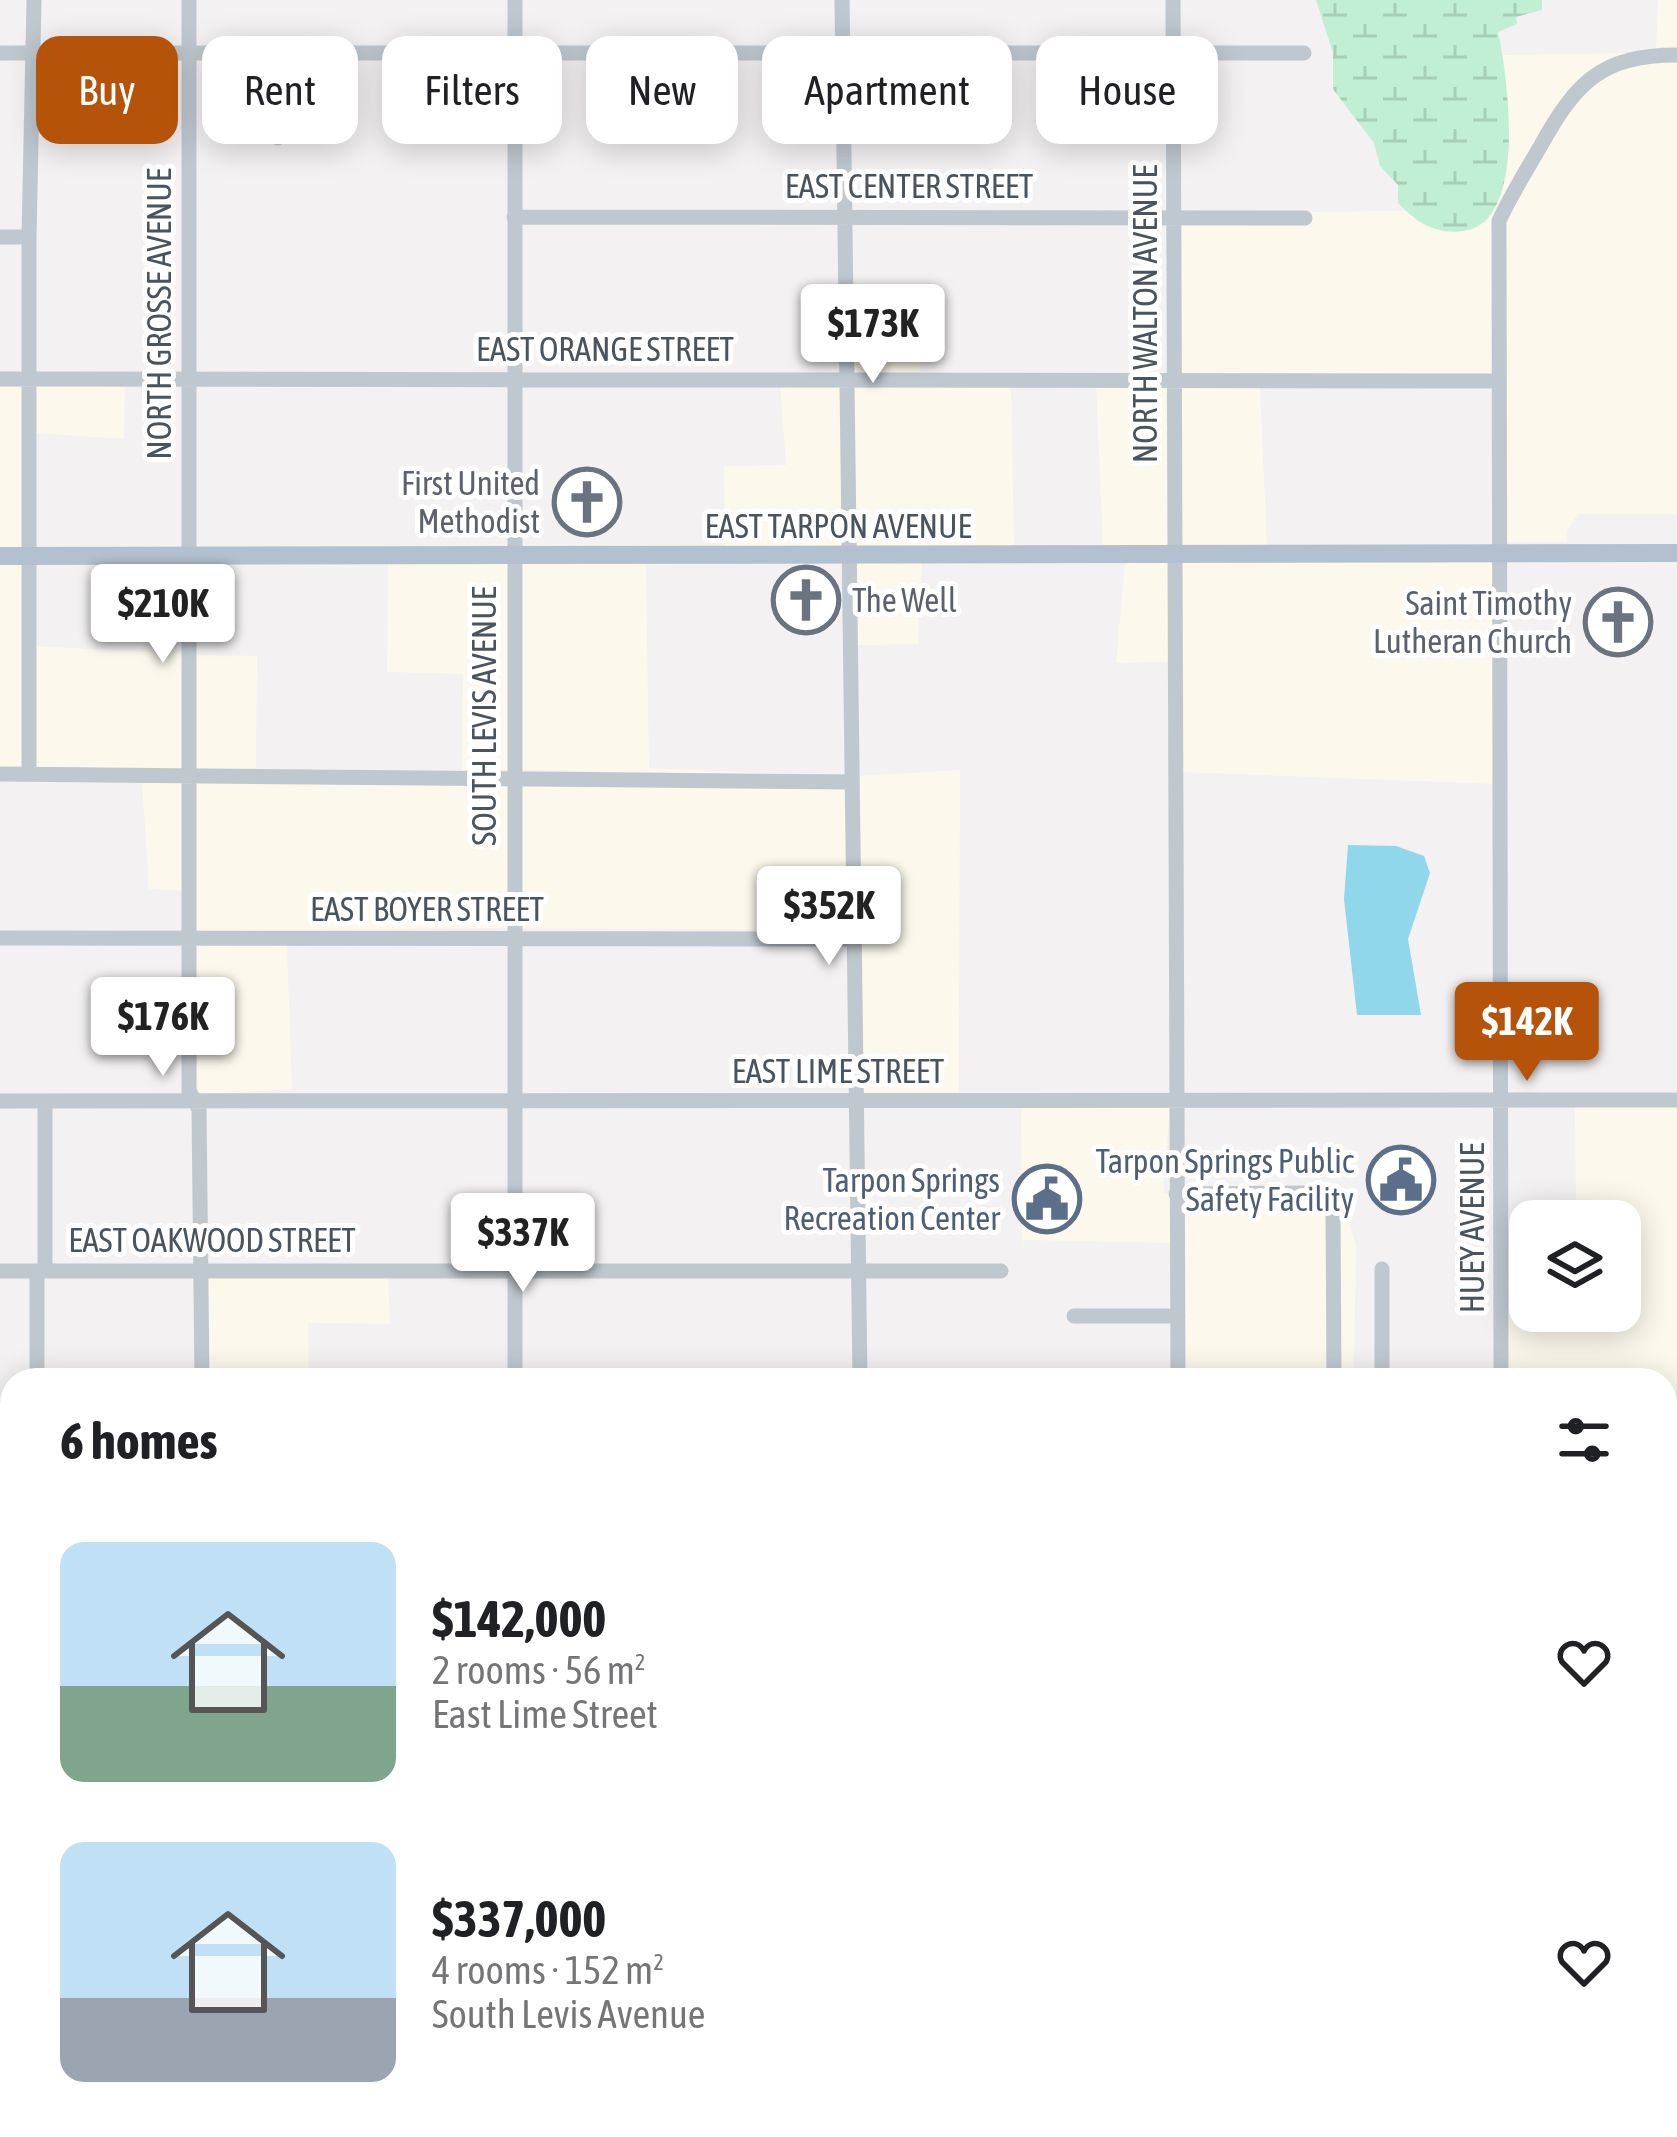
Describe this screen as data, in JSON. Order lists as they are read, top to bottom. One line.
{"streets":{"main road":["EAST TARPON AVENUE"],"street":["EAST CENTER STREET","NORTH GROSSE AVENUE","NORTH WALTON AVENUE","EAST ORANGE STREET","SOUTH LEVIS AVENUE","EAST BOYER STREET","EAST LIME STREET","HUEY AVENUE","EAST OAKWOOD STREET"]},"crossings":[["EAST CENTER STREET","NORTH WALTON AVENUE"],["EAST CENTER STREET","SOUTH LEVIS AVENUE"],["NORTH GROSSE AVENUE","EAST ORANGE STREET"],["NORTH GROSSE AVENUE","EAST TARPON AVENUE"],["NORTH GROSSE AVENUE","EAST BOYER STREET"],["NORTH GROSSE AVENUE","EAST LIME STREET"],["NORTH GROSSE AVENUE","EAST OAKWOOD STREET"],["NORTH WALTON AVENUE","EAST ORANGE STREET"],["NORTH WALTON AVENUE","EAST TARPON AVENUE"],["NORTH WALTON AVENUE","EAST LIME STREET"],["EAST ORANGE STREET","SOUTH LEVIS AVENUE"],["EAST ORANGE STREET","HUEY AVENUE"],["EAST TARPON AVENUE","SOUTH LEVIS AVENUE"],["EAST TARPON AVENUE","HUEY AVENUE"],["SOUTH LEVIS AVENUE","EAST BOYER STREET"],["SOUTH LEVIS AVENUE","EAST LIME STREET"],["SOUTH LEVIS AVENUE","EAST OAKWOOD STREET"],["EAST LIME STREET","HUEY AVENUE"]],"places":{"church":["First United Methodist","The Well","Saint Timothy Lutheran Church"],"public building":["Tarpon Springs Public Safety Facility","Tarpon Springs Recreation Center"]},"page":{"chip":["Buy","Rent","Filters","New","Apartment","House"],"price":["$173K","$210K","$352K","$176K","$142K","$337K"],"heading":"6 homes","list":[{"name":"$142,000","note":"2 rooms · 56 m² · East Lime Street"},{"name":"$337,000","note":"4 rooms · 152 m² · South Levis Avenue"}]}}
